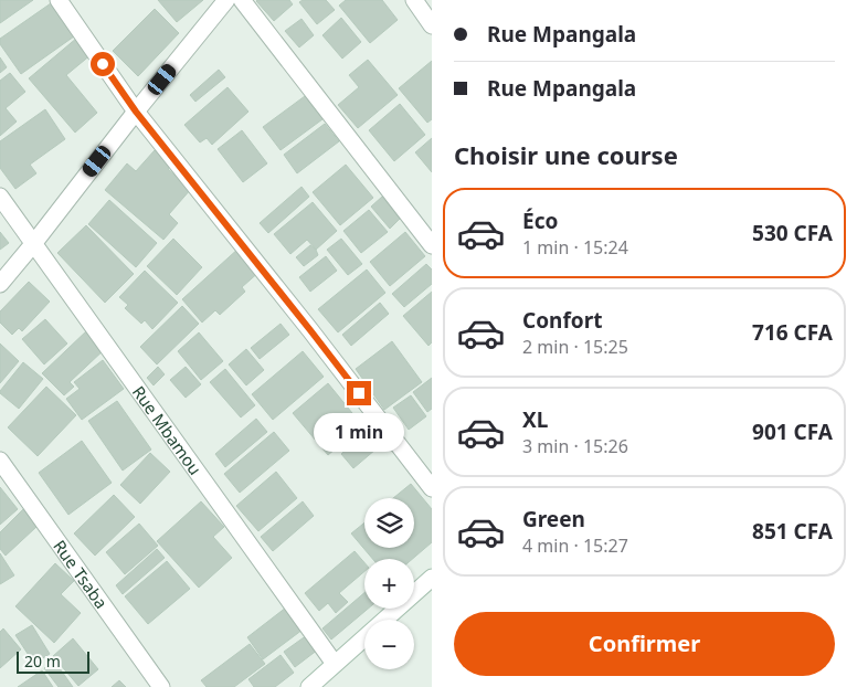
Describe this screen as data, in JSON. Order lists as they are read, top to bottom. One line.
{"streets":{"street":["Rue Mbamou","Rue Tsaba"]},"scale_bar":"20 m","page":{"banner":["Rue Mpangala","Rue Mpangala"],"heading":"Choisir une course","list":[{"name":"Éco","note":"1 min · 15:24","value":"530 CFA"},{"name":"Confort","note":"2 min · 15:25","value":"716 CFA"},{"name":"XL","note":"3 min · 15:26","value":"901 CFA"},{"name":"Green","note":"4 min · 15:27","value":"851 CFA"}],"bubble":"1 min","map_buttons":["+","−"],"buttons":"Confirmer","scale":"20 m"}}
